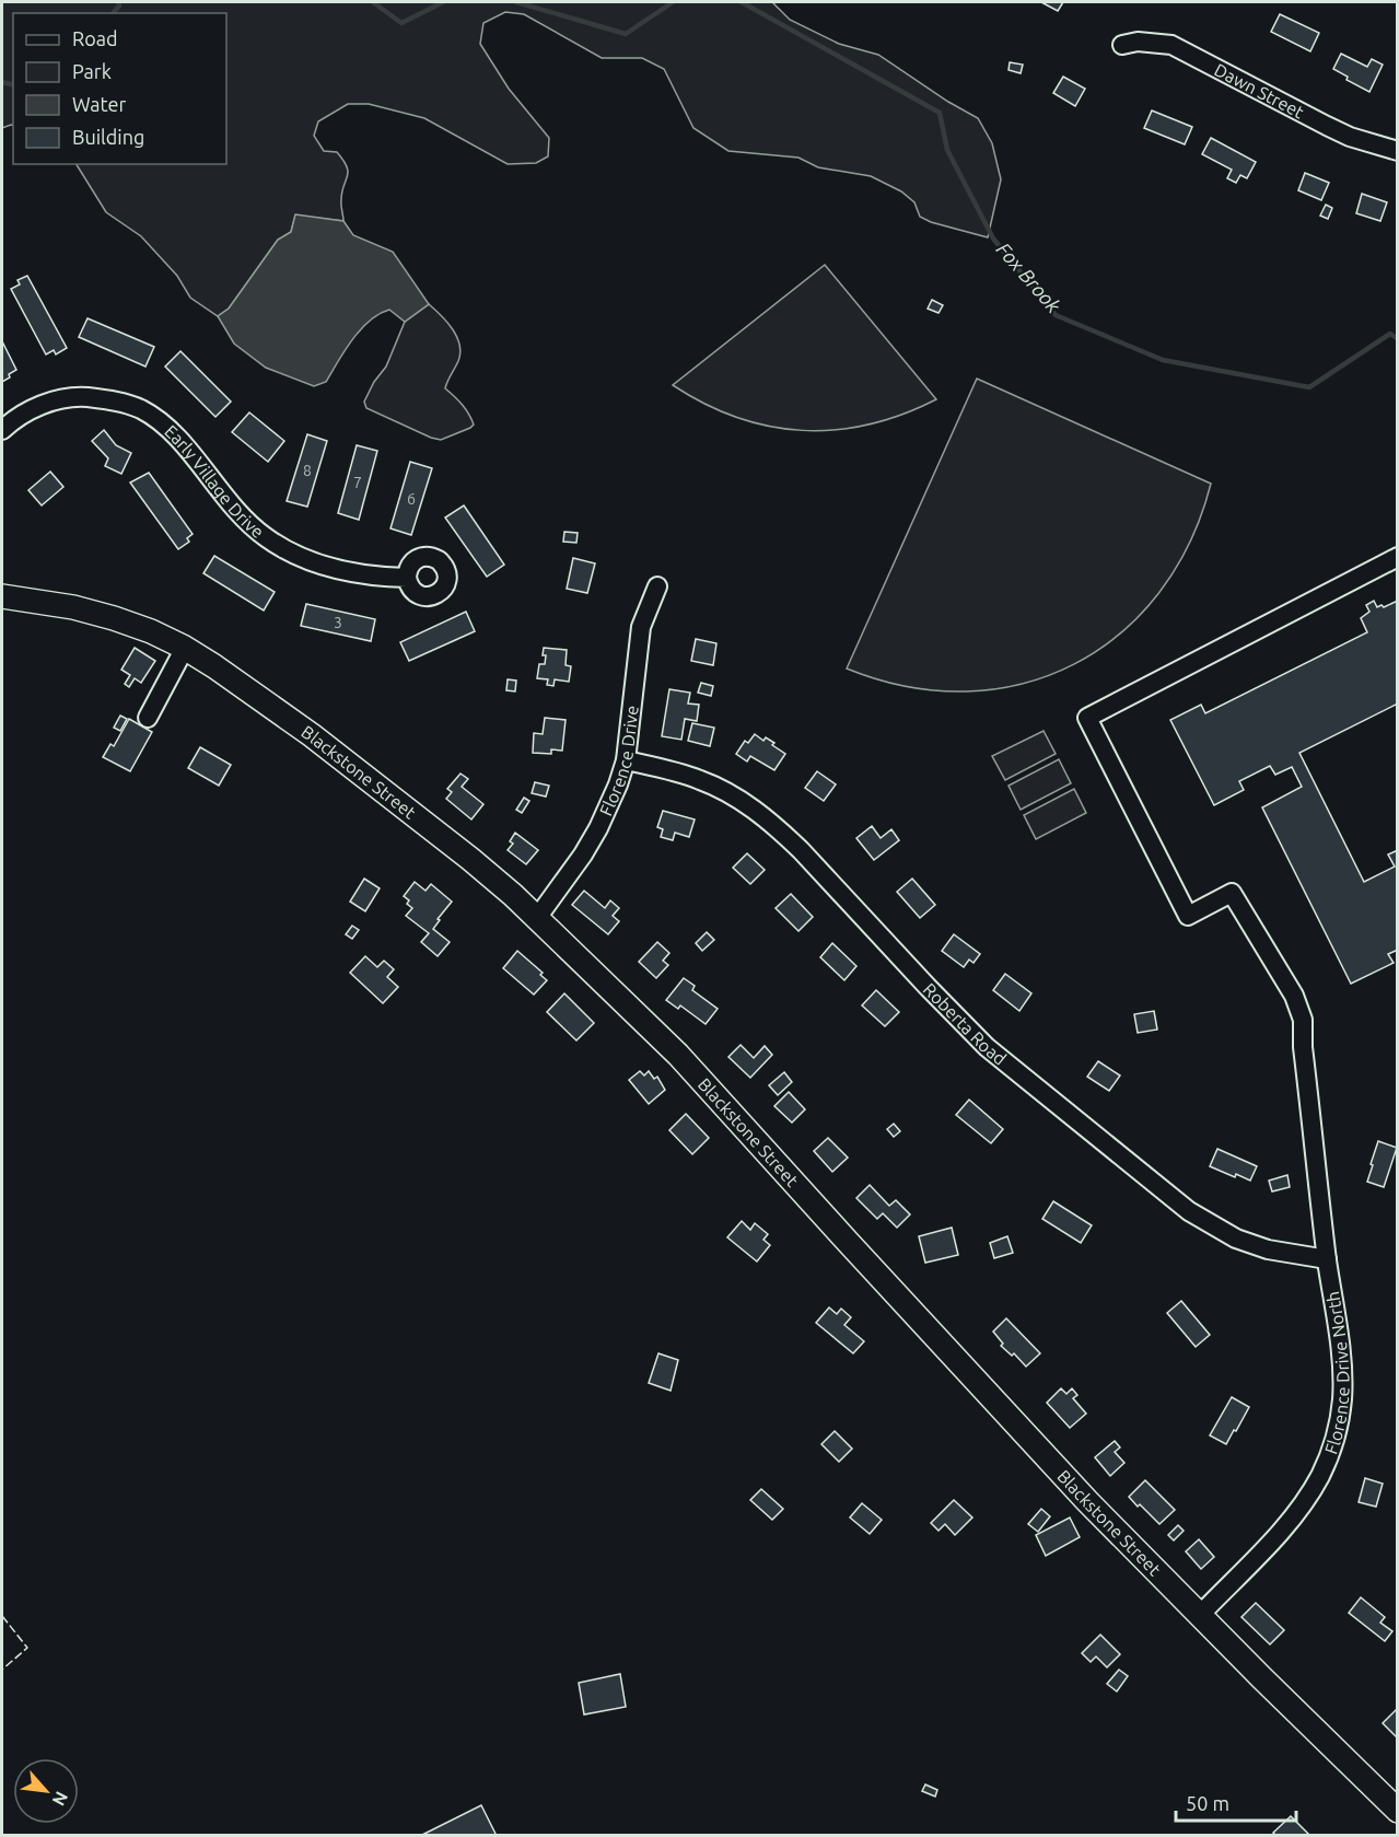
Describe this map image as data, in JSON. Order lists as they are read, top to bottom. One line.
{"streets":{"main road":["Blackstone Street"],"street":["Dawn Street","Early Village Drive","Florence Drive","Roberta Road","Florence Drive North"]},"crossings":[["Florence Drive","Blackstone Street"],["Florence Drive","Roberta Road"],["Blackstone Street","Florence Drive North"],["Roberta Road","Florence Drive North"]],"water":["Fox Brook"],"house_numbers":["8","7","6","3"],"legend":["Road","Park","Water","Building"],"scale_bar":"50 m","north":"bottom right"}
